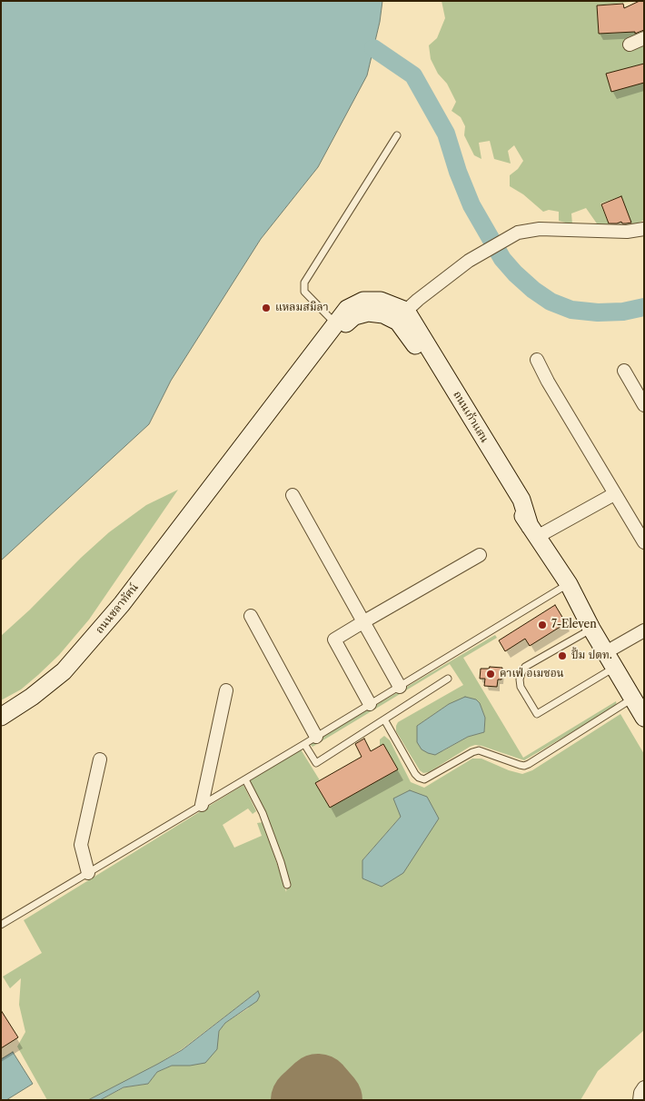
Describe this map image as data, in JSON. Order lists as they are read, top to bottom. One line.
{"streets":{"main road":["ถนนเก้าแสน","ถนนชลาทัศน์"]},"crossings":[["ถนนเก้าแสน","ถนนชลาทัศน์"]],"places":["แหลมสมิลา","7-Eleven","ปั้ม ปตท.","คาเฟ่ อเมซอน"]}
